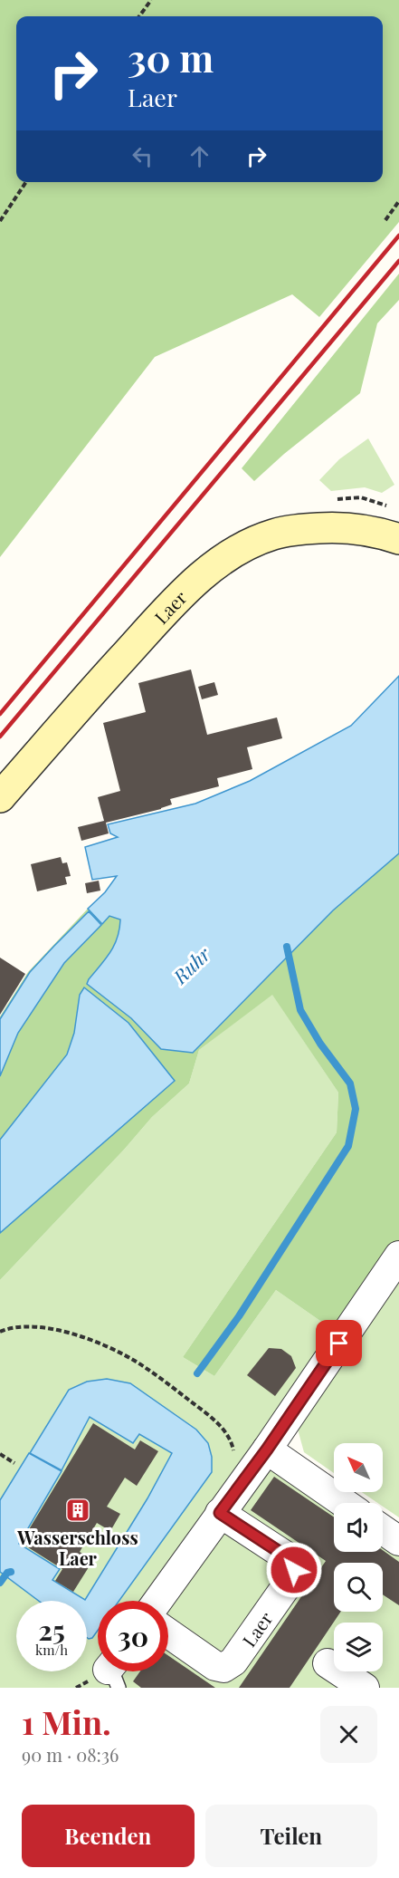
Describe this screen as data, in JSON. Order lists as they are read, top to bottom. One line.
{"streets":{"main road":["Laer"]},"water":["Ruhr"],"places":{"building":["Wasserschloss Laer"]},"north":"top left","page":{"turn":["30 m","Laer"],"speed":"25 km/h","limit":"30","heading":["1 Min.","90 m · 08:36"],"buttons":["Beenden","Teilen"]}}
